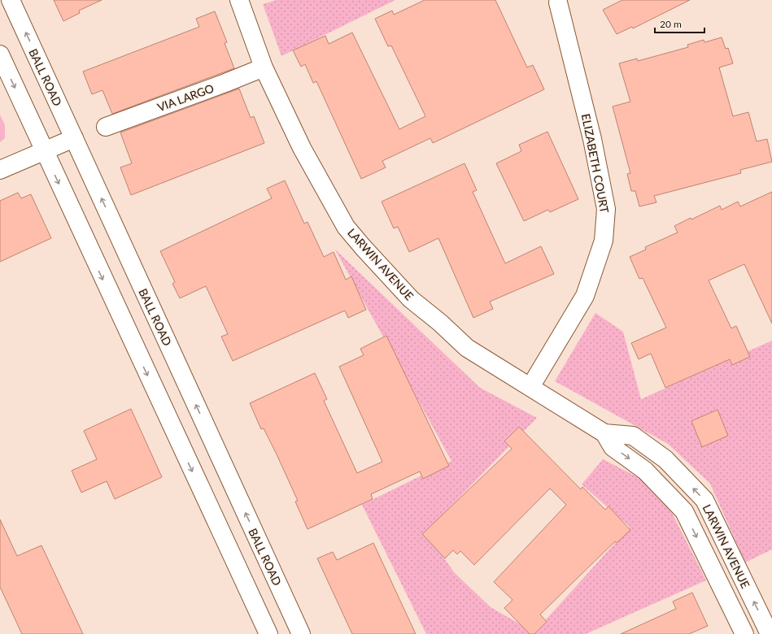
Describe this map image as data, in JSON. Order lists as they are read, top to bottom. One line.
{"streets":{"street":["BALL ROAD","VIA LARGO","ELIZABETH COURT","LARWIN AVENUE"]},"crossings":[["VIA LARGO","LARWIN AVENUE"],["ELIZABETH COURT","LARWIN AVENUE"]],"scale_bar":"20 m"}
